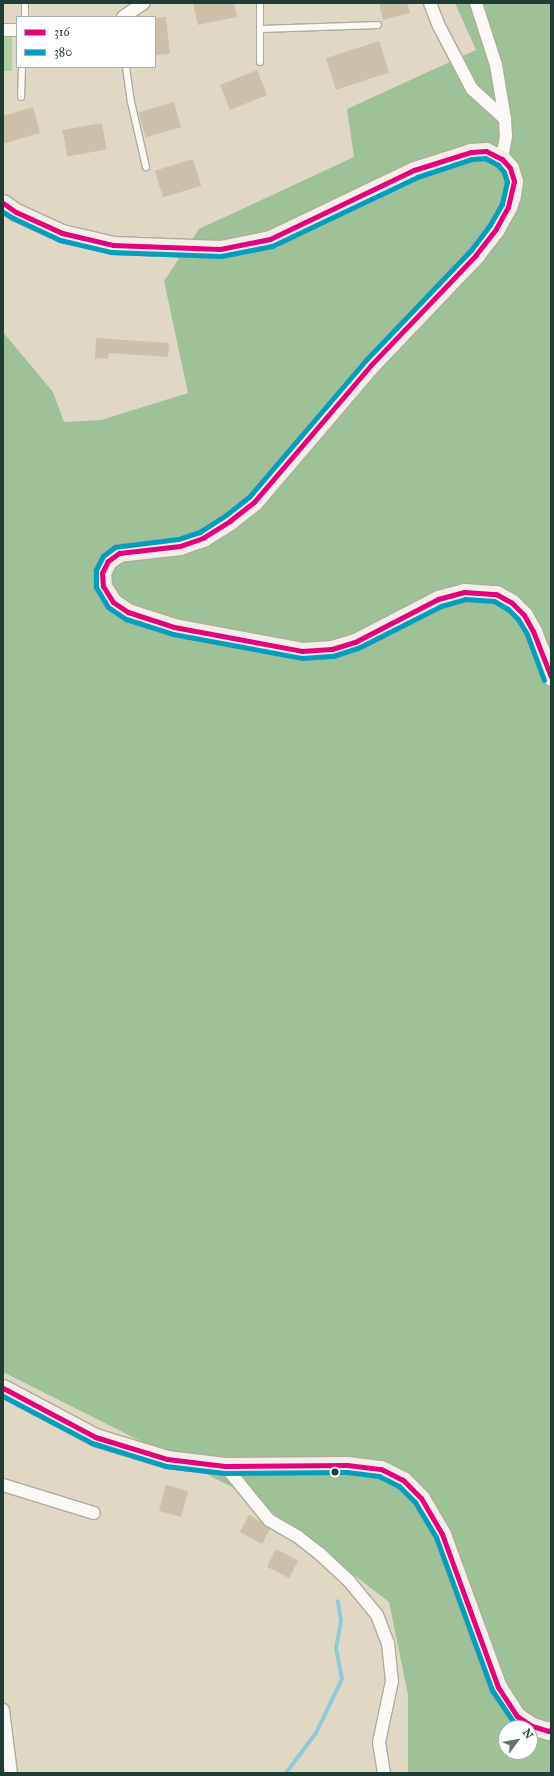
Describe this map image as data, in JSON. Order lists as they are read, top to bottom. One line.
{"lines":["transit line 316","transit line 380"],"legend":["316","380"],"north":"top right"}
